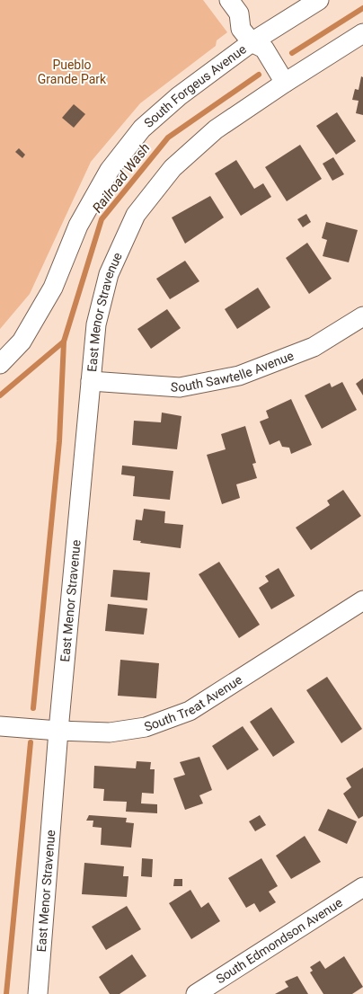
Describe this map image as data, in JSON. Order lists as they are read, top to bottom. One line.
{"streets":{"street":["South Forgeus Avenue","East Menor Stravenue","South Sawtelle Avenue","South Treat Avenue","South Edmondson Avenue"]},"crossings":[["East Menor Stravenue","South Sawtelle Avenue"],["East Menor Stravenue","South Treat Avenue"]],"water":["Railroad Wash"],"parks":["Pueblo Grande Park"]}
